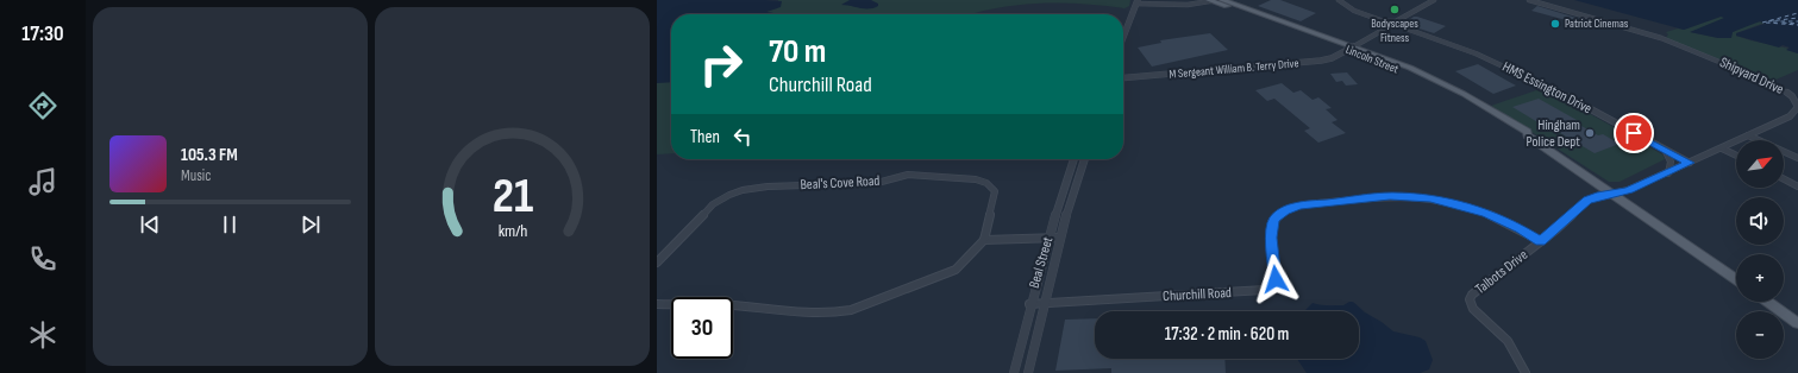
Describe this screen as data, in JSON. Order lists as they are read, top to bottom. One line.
{"streets":{"main road":["Lincoln Street"],"street":["M Sergeant William B. Terry Drive","Shipyard Drive","HMS Essington Drive","Beal's Cove Road","Beal Street","Talbots Drive","Churchill Road"]},"crossings":[["Lincoln Street","M Sergeant William B. Terry Drive"],["Lincoln Street","Shipyard Drive"],["Lincoln Street","Talbots Drive"],["Shipyard Drive","HMS Essington Drive"],["Shipyard Drive","Talbots Drive"],["Beal Street","Churchill Road"],["Talbots Drive","Churchill Road"]],"places":["Bodyscapes Fitness","Patriot Cinemas","Hingham Police Dept"],"north":"top right","page":{"tabs":"17:30","turn":["70 m","Churchill Road"],"then":"Then","song":["105.3 FM","Music"],"map_buttons":["+","−"],"limit":"30","trip":"17:32 · 2 min · 620 m","gauge":["21","km/h"]}}
